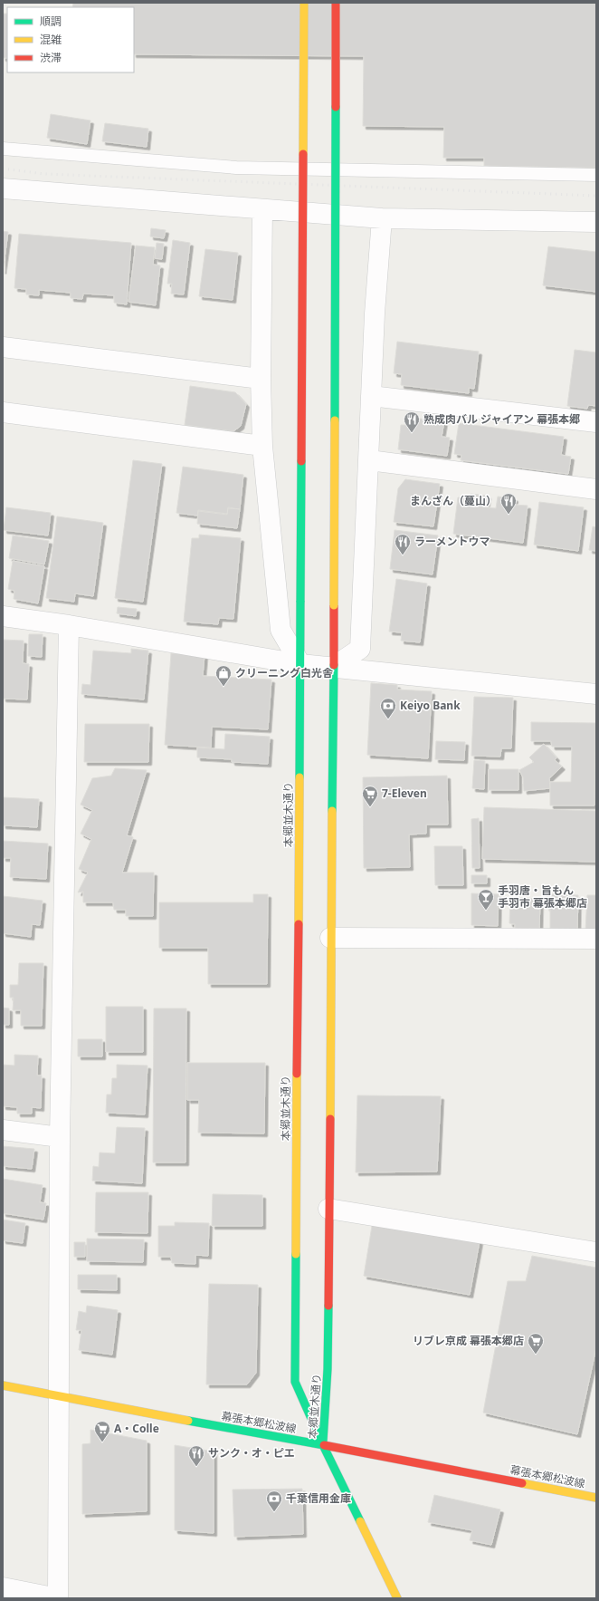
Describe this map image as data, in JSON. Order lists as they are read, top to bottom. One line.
{"streets":{"street":["本郷並木通り","幕張本郷松波線"]},"crossings":[["本郷並木通り","幕張本郷松波線"]],"places":{"restaurant":["熟成肉バル ジャイアン 幕張本郷","まんざん（蔓山）","ラーメントウマ","サンク・オ・ピエ"],"shop":["クリーニング白光舎"],"bank":["Keiyo Bank","千葉信用金庫"],"supermarket":["7-Eleven","リブレ京成 幕張本郷店","A・Colle"],"bar":["手羽唐・旨もん 手羽市 幕張本郷店"]},"legend":["順調","混雑","渋滞"]}
